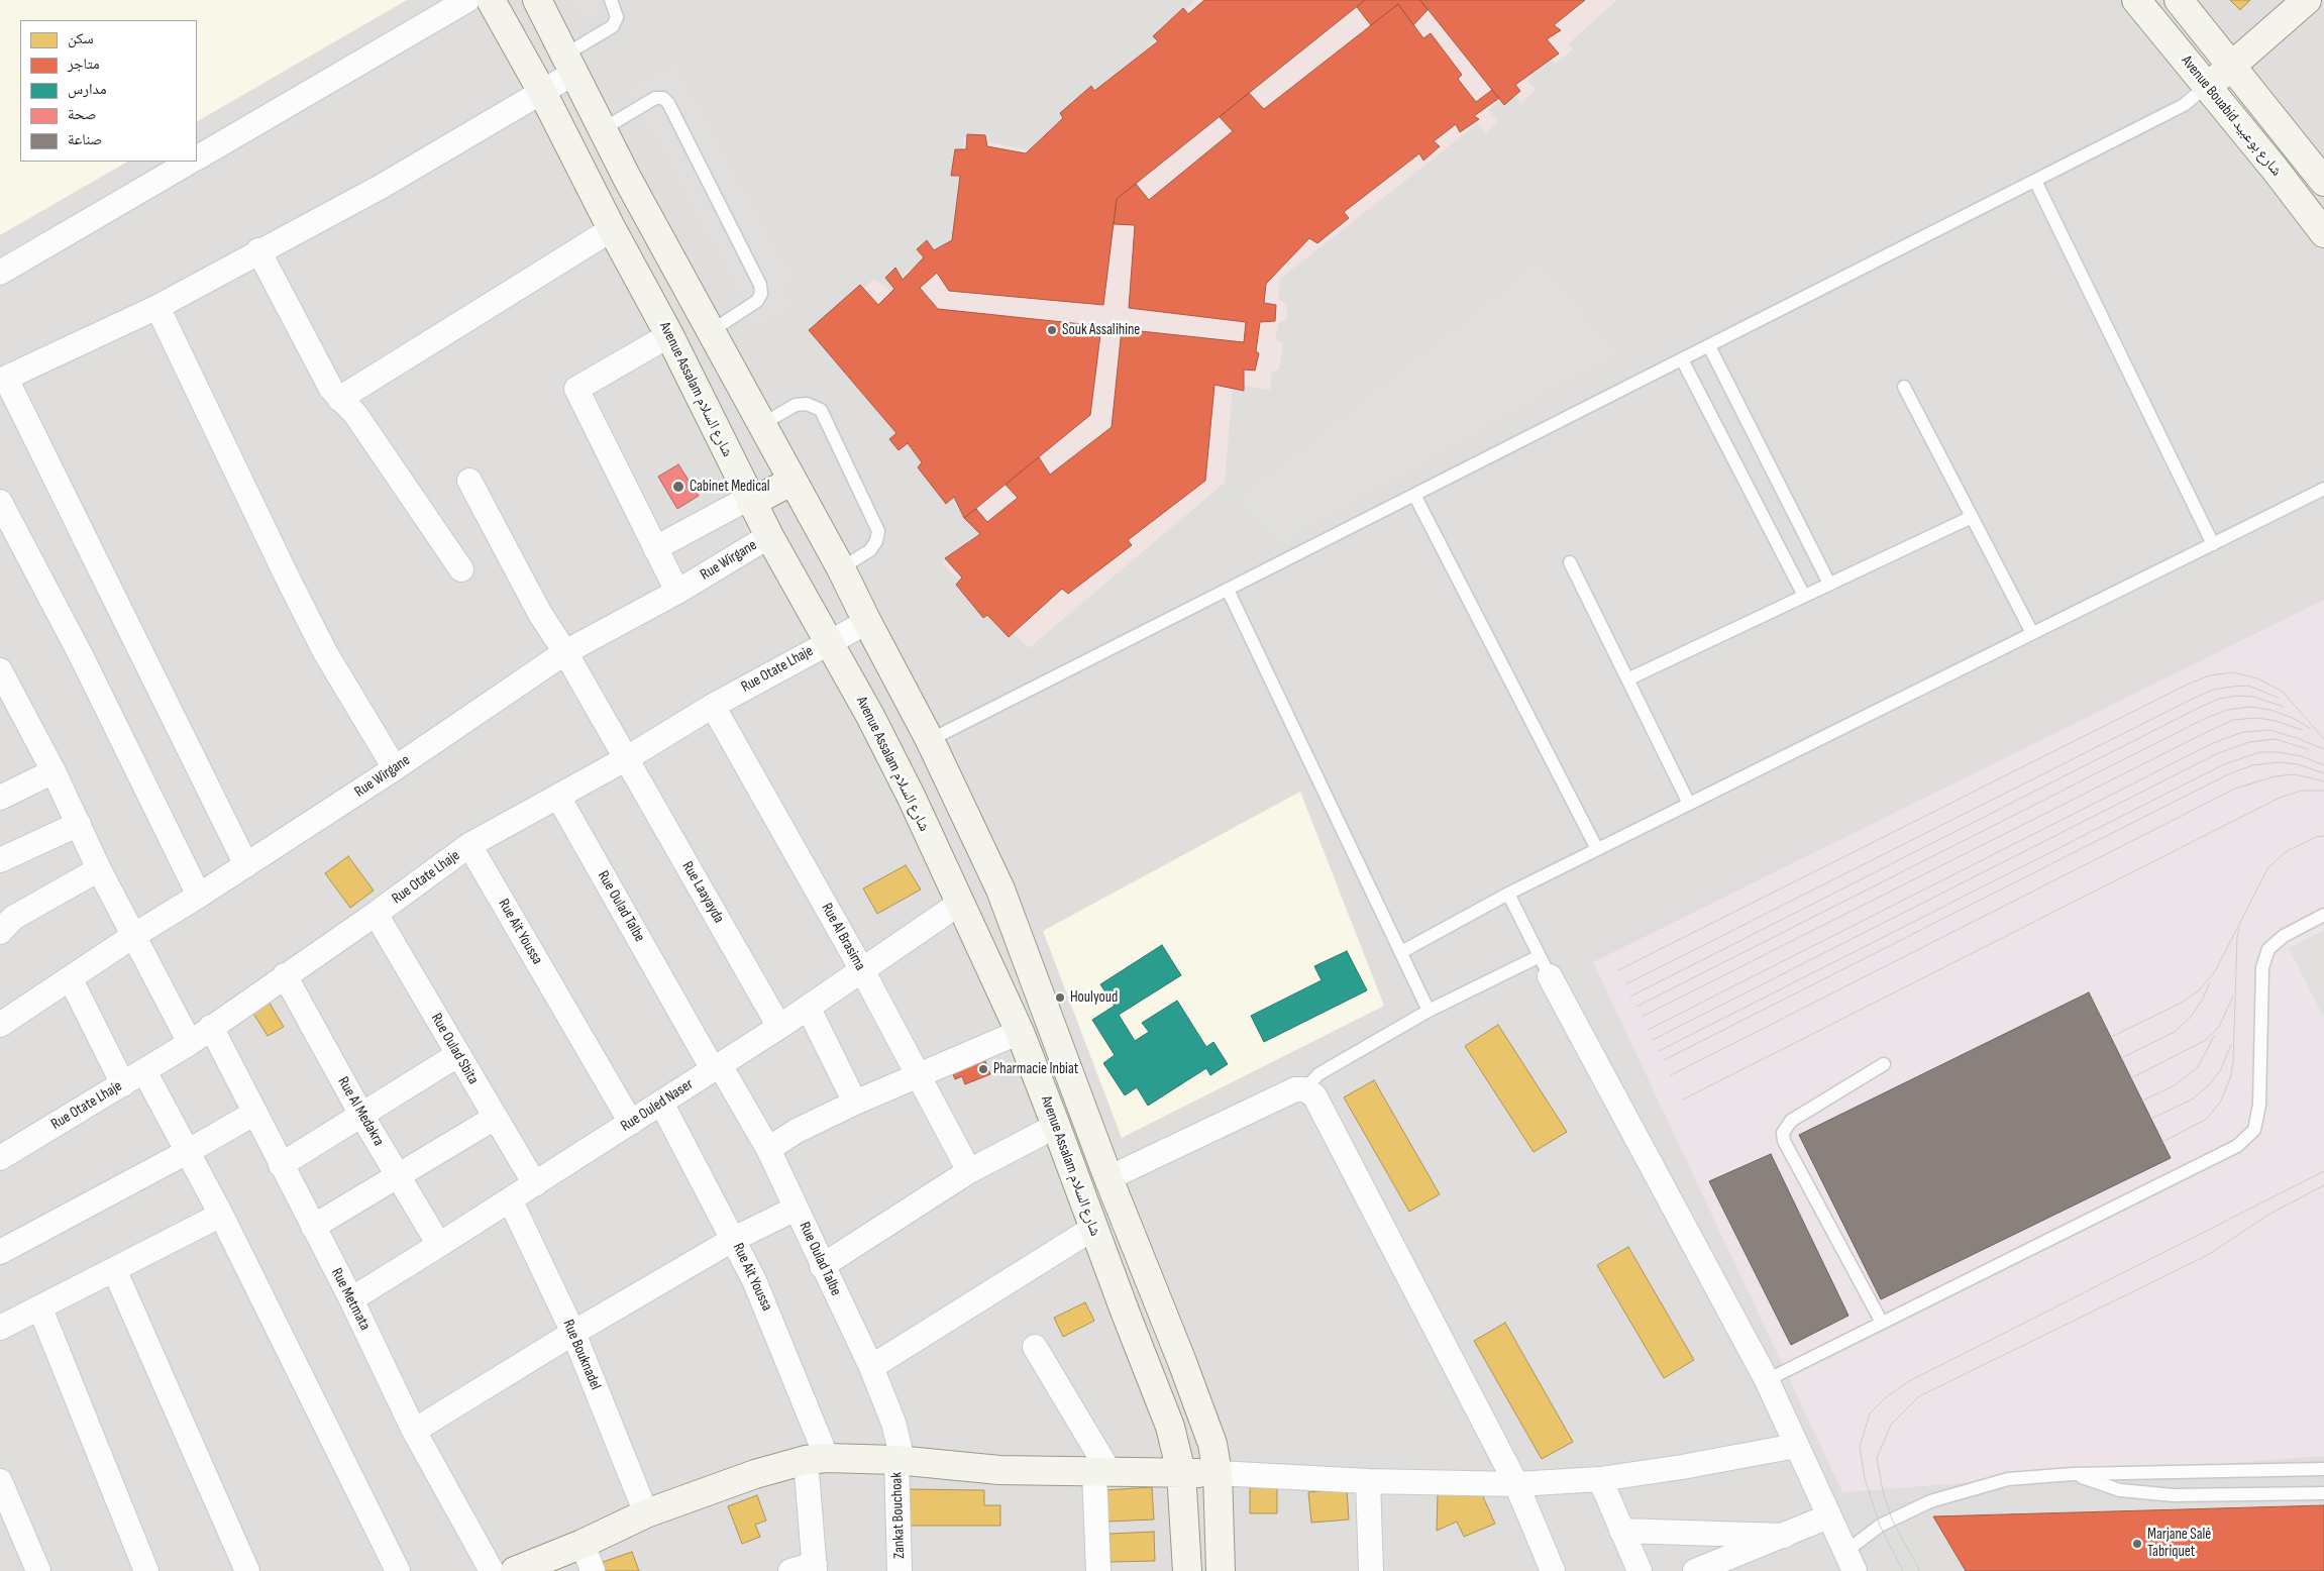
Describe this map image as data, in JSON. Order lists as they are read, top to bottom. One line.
{"streets":{"street":["Avenue Bouabid شارع بوعبيد","Avenue Assalam شارع السلام","Rue Wirgane","Rue Otate Lhaje","Rue Laayayda","Rue Oulad Talbe","Rue Ait Youssa","Rue Al Brasima","Rue Oulad Sbita","Rue Ouled Naser","Rue Al Medakra","Rue Metmata","Rue Bouknadel","Zankat Bouchoak"]},"crossings":[["Avenue Assalam شارع السلام","Rue Wirgane"],["Avenue Assalam شارع السلام","Rue Otate Lhaje"],["Avenue Assalam شارع السلام","Rue Ouled Naser"],["Rue Wirgane","Rue Laayayda"],["Rue Otate Lhaje","Rue Laayayda"],["Rue Otate Lhaje","Rue Oulad Talbe"],["Rue Otate Lhaje","Rue Ait Youssa"],["Rue Otate Lhaje","Rue Al Brasima"],["Rue Otate Lhaje","Rue Oulad Sbita"],["Rue Otate Lhaje","Rue Al Medakra"],["Rue Otate Lhaje","Rue Metmata"],["Rue Laayayda","Rue Ouled Naser"],["Rue Oulad Talbe","Rue Ouled Naser"],["Rue Oulad Talbe","Zankat Bouchoak"],["Rue Ait Youssa","Rue Ouled Naser"],["Rue Al Brasima","Rue Ouled Naser"],["Rue Oulad Sbita","Rue Ouled Naser"],["Rue Ouled Naser","Rue Al Medakra"],["Rue Ouled Naser","Rue Metmata"],["Rue Ouled Naser","Rue Bouknadel"]],"places":["Souk Assalihine","Cabinet Medical","Houlyoud","Pharmacie Inbiat","Marjane Salé Tabriquet"],"legend":["سكن","متاجر","مدارس","صحة","صناعة"]}
